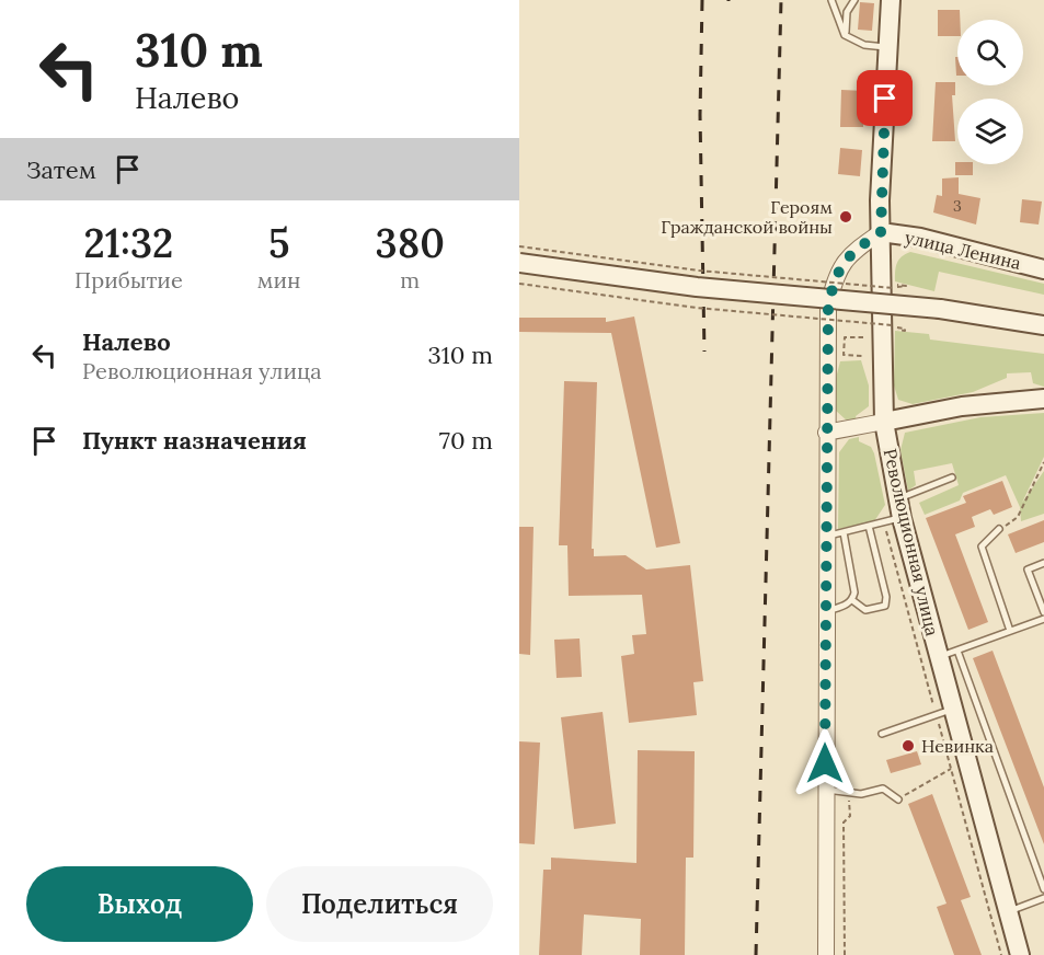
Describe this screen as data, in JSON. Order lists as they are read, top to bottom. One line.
{"streets":{"main road":["улица Ленина","Революционная улица"]},"crossings":[["улица Ленина","Революционная улица"]],"places":["Героям Гражданской войны","Невинка"],"house_numbers":["3"],"page":{"turn":["310 m","Налево"],"then":"Затем","eta":["21:32","Прибытие","5","мин","380","m"],"list":[{"name":"Налево","note":"Революционная улица","value":"310 m"},{"name":"Пункт назначения","value":"70 m"}],"buttons":["Выход","Поделиться"]}}
